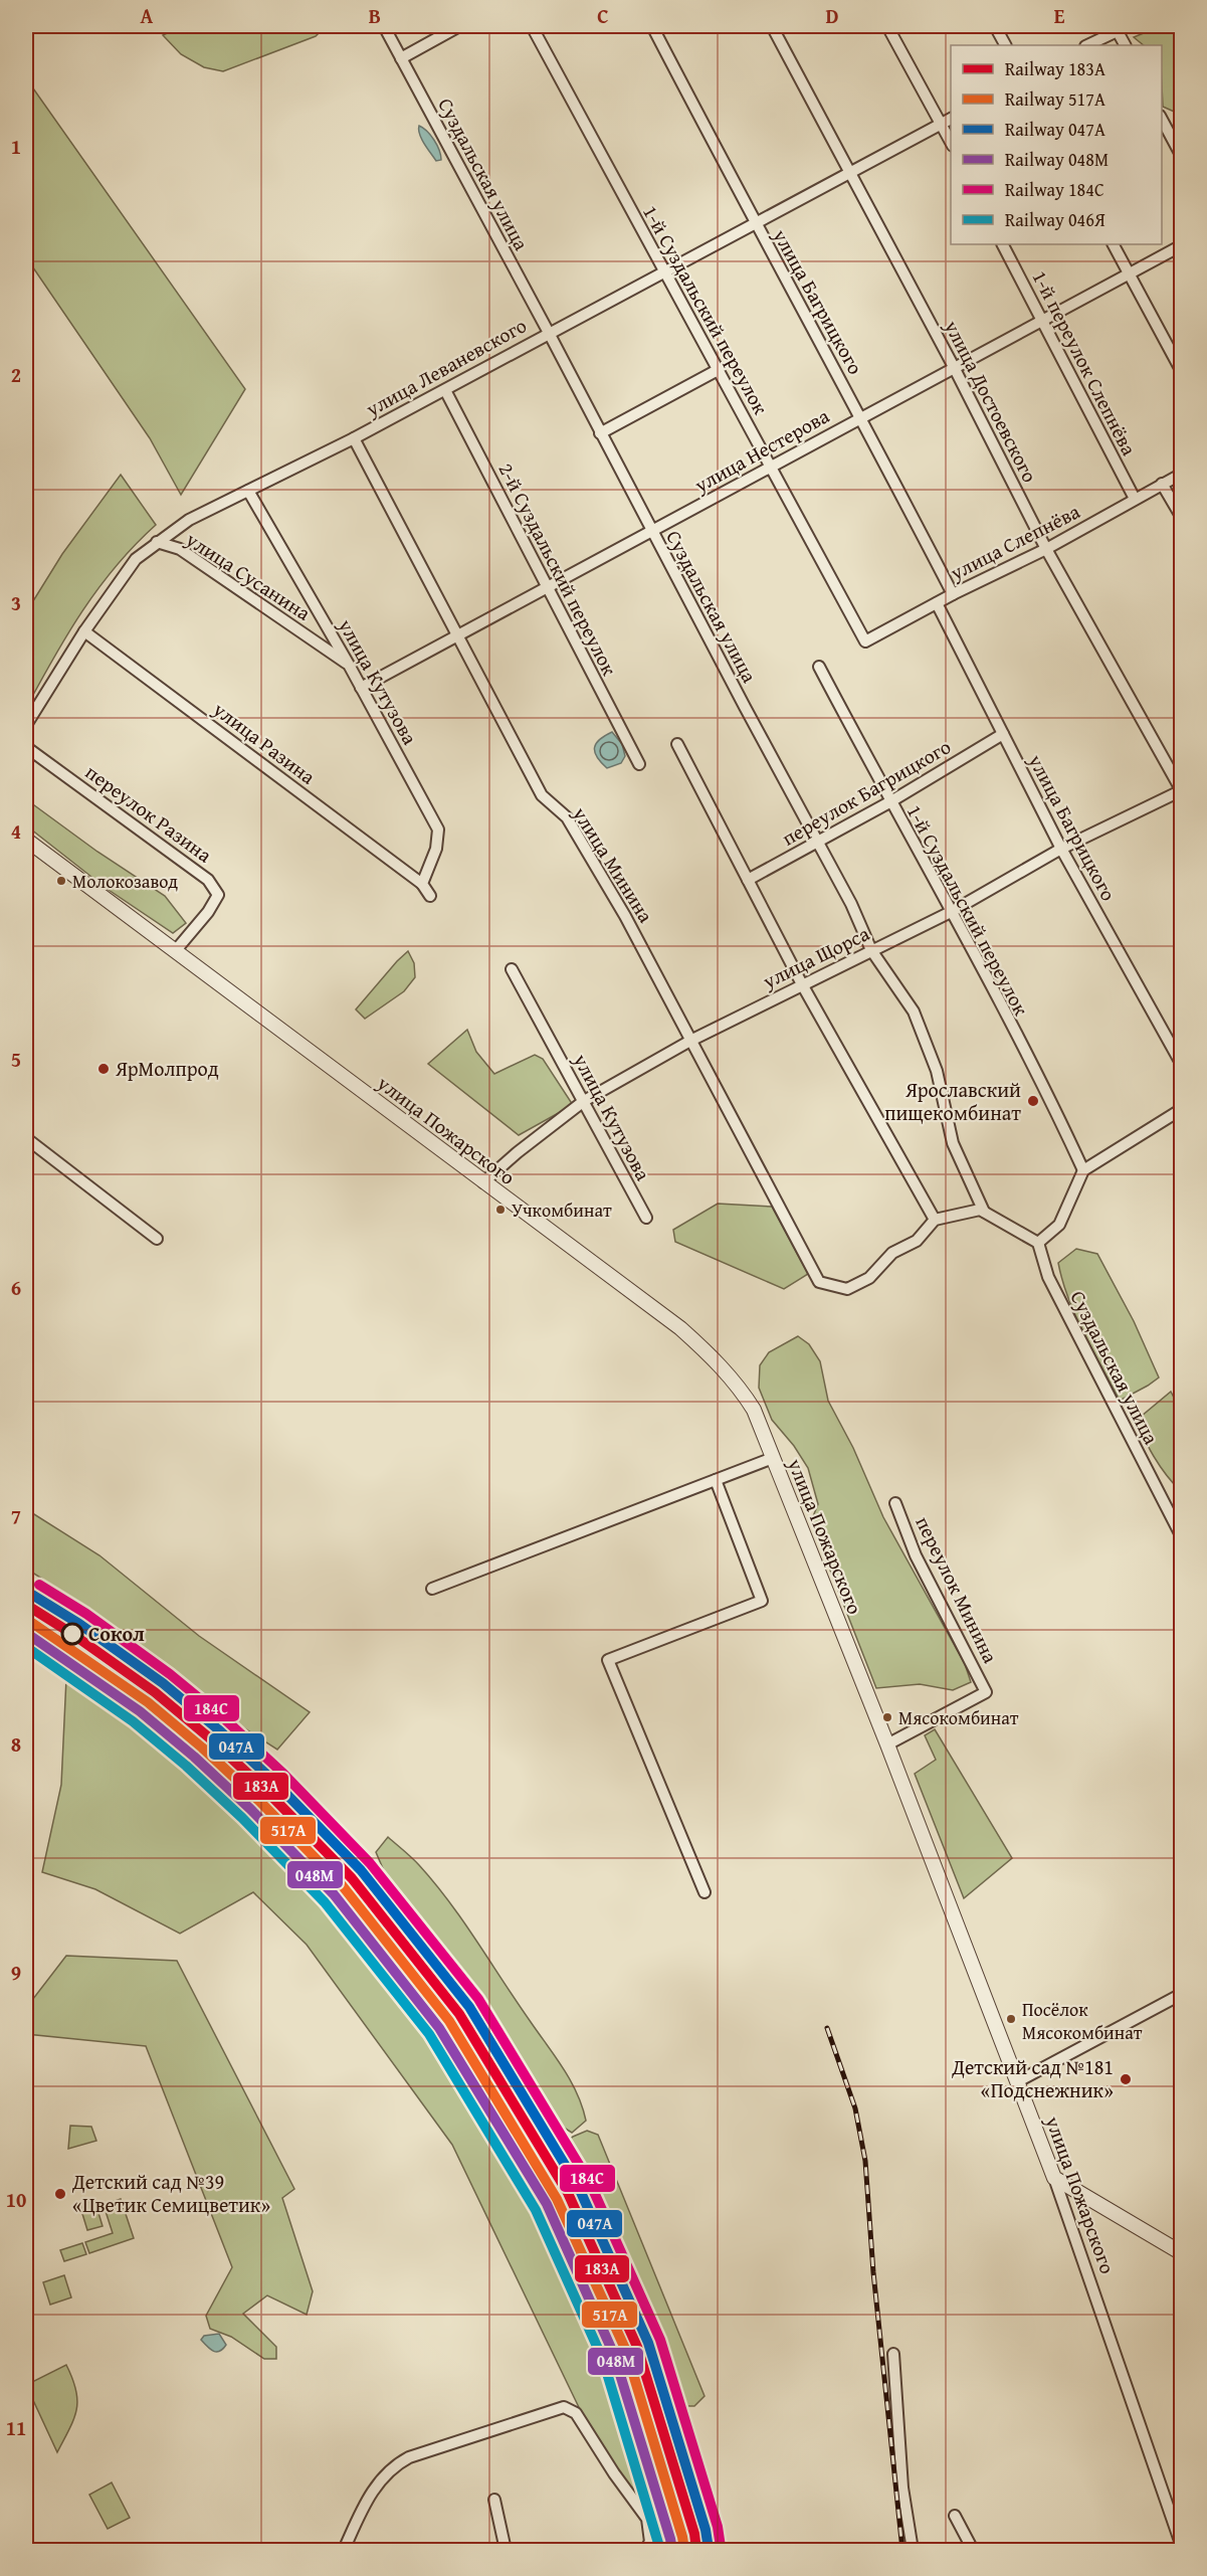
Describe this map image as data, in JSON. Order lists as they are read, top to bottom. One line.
{"streets":{"street":["Суздальская улица","улица Багрицкого","1-й Суздальский переулок","1-й переулок Слепнёва","улица Леваневского","улица Достоевского","улица Нестерова","улица Слепнёва","2-й Суздальский переулок","улица Сусанина","улица Кутузова","улица Разина","переулок Багрицкого","переулок Разина","улица Минина","улица Щорса","улица Пожарского","переулок Минина"]},"crossings":[["Суздальская улица","улица Леваневского"],["Суздальская улица","улица Нестерова"],["Суздальская улица","переулок Багрицкого"],["Суздальская улица","улица Щорса"],["улица Багрицкого","улица Леваневского"],["улица Багрицкого","улица Нестерова"],["улица Багрицкого","улица Слепнёва"],["улица Багрицкого","переулок Багрицкого"],["улица Багрицкого","улица Щорса"],["1-й Суздальский переулок","улица Леваневского"],["1-й Суздальский переулок","улица Нестерова"],["1-й Суздальский переулок","улица Слепнёва"],["1-й Суздальский переулок","переулок Багрицкого"],["1-й Суздальский переулок","улица Щорса"],["1-й переулок Слепнёва","улица Нестерова"],["1-й переулок Слепнёва","улица Слепнёва"],["улица Леваневского","улица Достоевского"],["улица Леваневского","2-й Суздальский переулок"],["улица Леваневского","улица Сусанина"],["улица Леваневского","улица Кутузова"],["улица Леваневского","улица Разина"],["улица Леваневского","улица Минина"],["улица Достоевского","улица Нестерова"],["улица Достоевского","улица Слепнёва"],["улица Достоевского","улица Щорса"],["улица Нестерова","2-й Суздальский переулок"],["улица Нестерова","улица Кутузова"],["улица Нестерова","улица Минина"],["улица Сусанина","улица Кутузова"],["улица Кутузова","улица Разина"],["улица Кутузова","улица Щорса"],["переулок Разина","улица Пожарского"],["улица Минина","улица Щорса"],["улица Щорса","улица Пожарского"],["улица Пожарского","переулок Минина"]],"places":["Молокозавод","ЯрМолпрод","Ярославский пищекомбинат","Учкомбинат","Сокол","Мясокомбинат","Посёлок Мясокомбинат","Детский сад №181 «Подснежник»","Детский сад №39 «Цветик Семицветик»"],"lines":["rail line 184С","rail line 047А","rail line 183А","rail line 517А","rail line 048М","rail line 046Я"],"legend":["Railway 183А","Railway 517А","Railway 047А","Railway 048М","Railway 184С","Railway 046Я"],"grid":{"columns":["A","B","C","D","E"],"rows":["1","2","3","4","5","6","7","8","9","10","11"]}}
